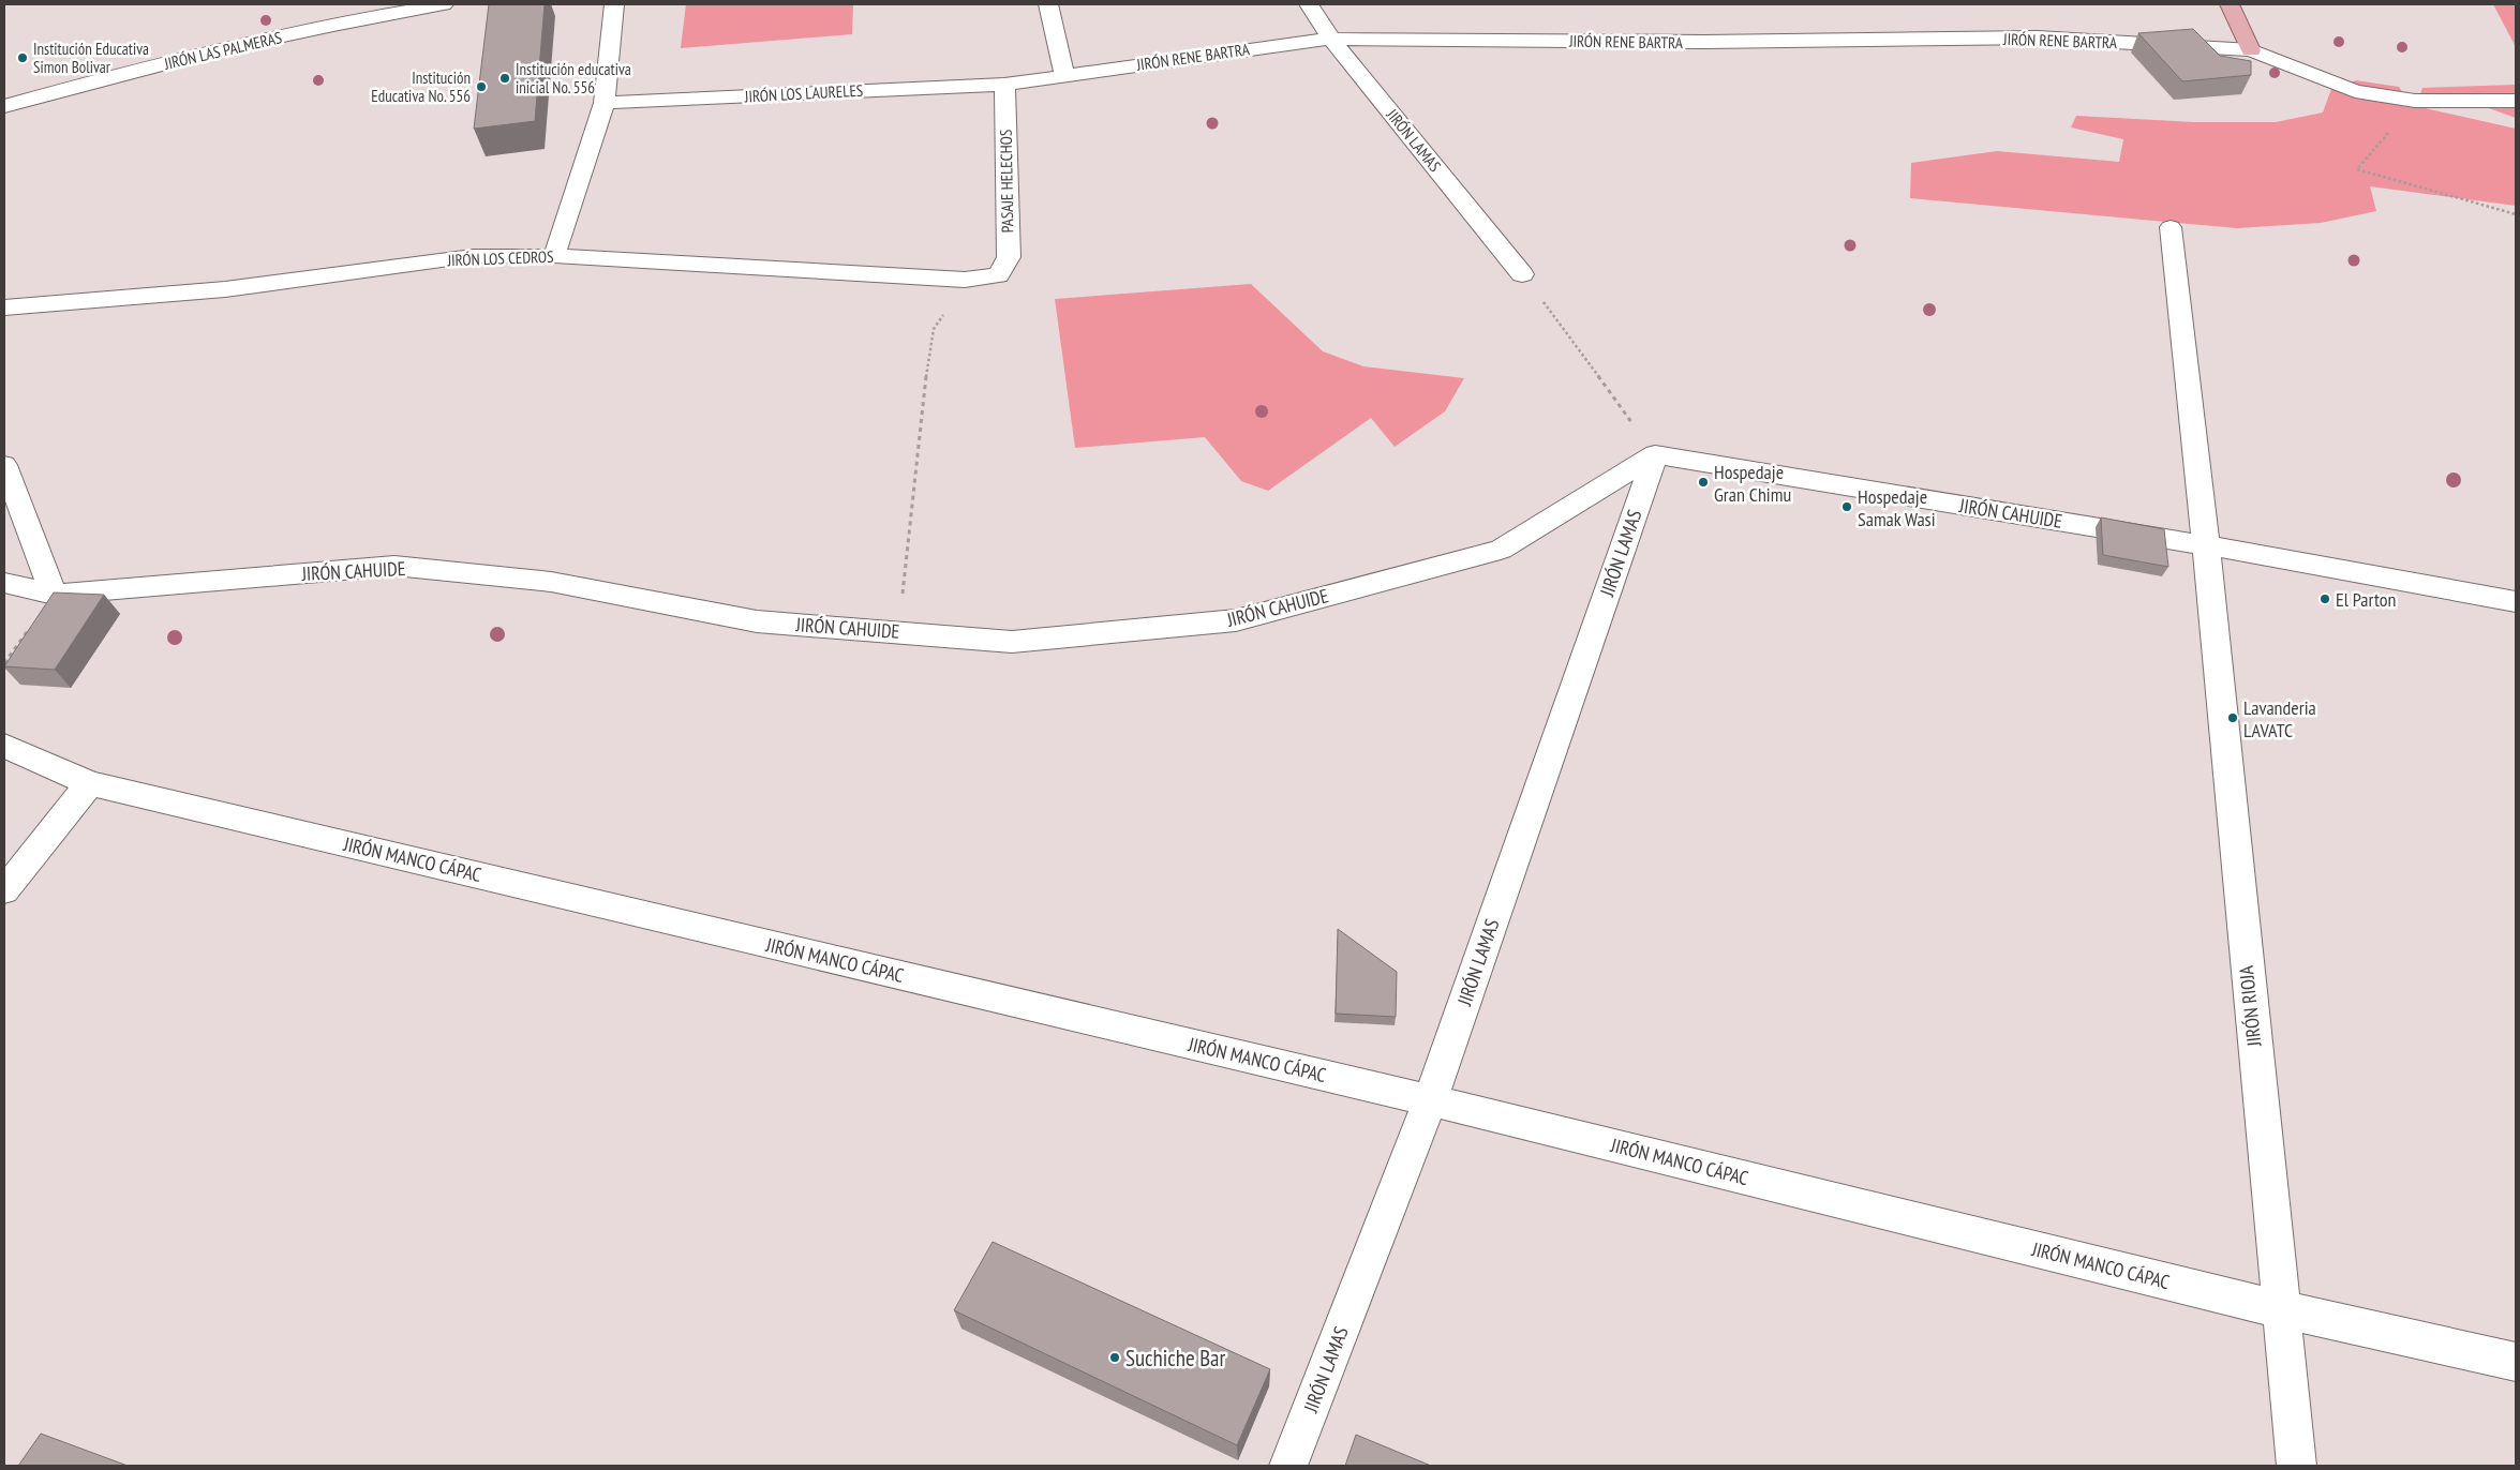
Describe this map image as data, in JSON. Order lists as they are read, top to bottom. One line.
{"streets":{"street":["JIRÓN RENE BARTRA","JIRÓN LAS PALMERAS","JIRÓN LOS LAURELES","JIRÓN LAMAS","PASAJE HELECHOS","JIRÓN LOS CEDROS","JIRÓN CAHUIDE","JIRÓN MANCO CÁPAC","JIRÓN RIOJA"]},"crossings":[["JIRÓN RENE BARTRA","JIRÓN LOS LAURELES"],["JIRÓN RENE BARTRA","JIRÓN LAMAS"],["JIRÓN RENE BARTRA","PASAJE HELECHOS"],["JIRÓN LOS LAURELES","PASAJE HELECHOS"],["JIRÓN LAMAS","JIRÓN CAHUIDE"],["JIRÓN LAMAS","JIRÓN MANCO CÁPAC"],["PASAJE HELECHOS","JIRÓN LOS CEDROS"],["JIRÓN CAHUIDE","JIRÓN RIOJA"],["JIRÓN MANCO CÁPAC","JIRÓN RIOJA"]],"places":["Institución Educativa Simon Bolivar","Institución educativa inicial No. 556","Institución Educativa No. 556","Hospedaje Gran Chimu","Hospedaje Samak Wasi","El Parton","Lavanderia LAVATC","Suchiche Bar"]}
